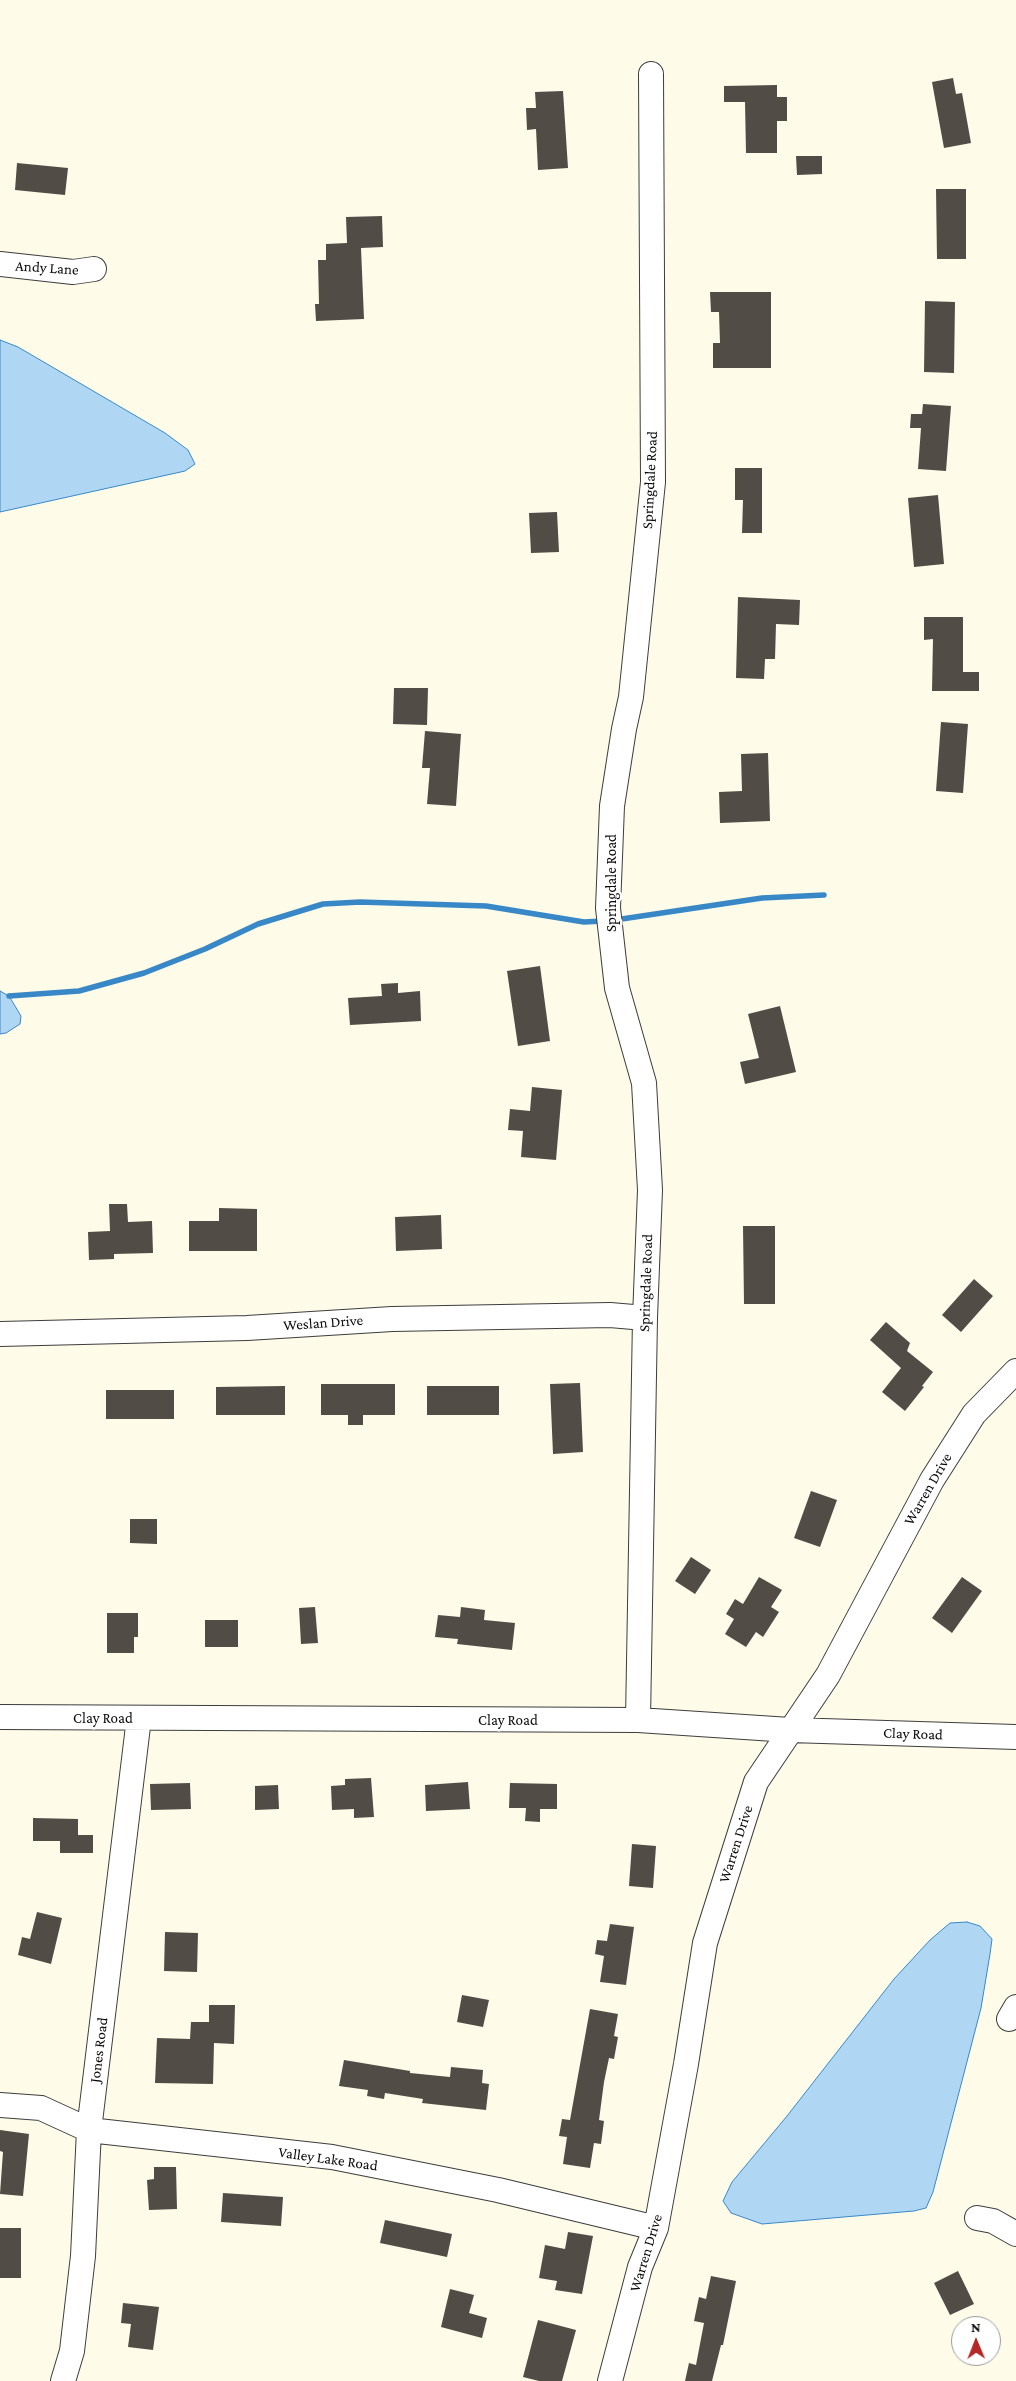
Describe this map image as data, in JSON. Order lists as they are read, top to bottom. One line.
{"streets":{"street":["Andy Lane","Springdale Road","Weslan Drive","Warren Drive","Clay Road","Jones Road","Valley Lake Road"]},"crossings":[["Springdale Road","Weslan Drive"],["Springdale Road","Clay Road"],["Warren Drive","Clay Road"],["Warren Drive","Valley Lake Road"],["Clay Road","Jones Road"],["Jones Road","Valley Lake Road"]],"north":"top"}
